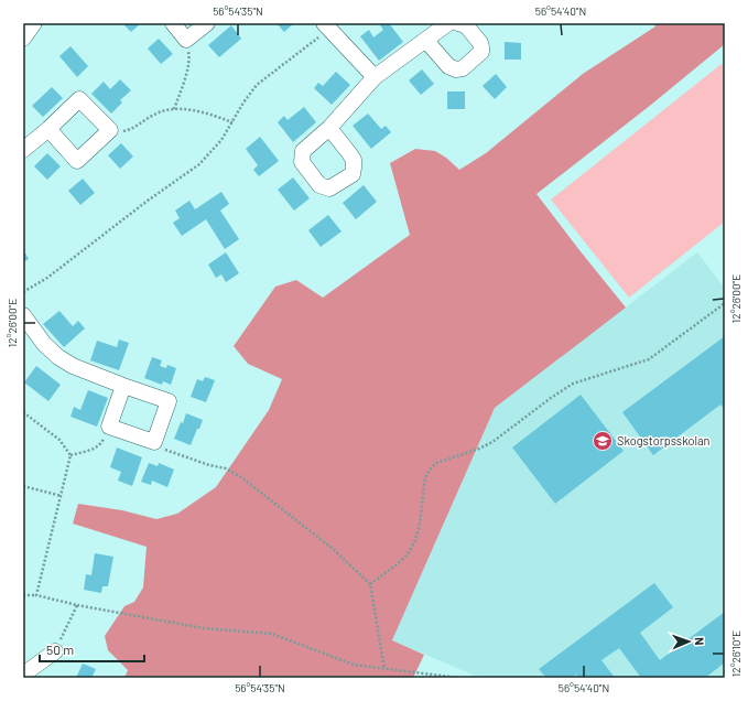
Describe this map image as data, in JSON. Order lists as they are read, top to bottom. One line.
{"places":{"school or university":["Skogstorpsskolan"]},"scale_bar":"50 m","north":"right","coordinates":["56°54'35\"N","56°54'40\"N","12°26'00\"E","12°26'10\"E"]}
